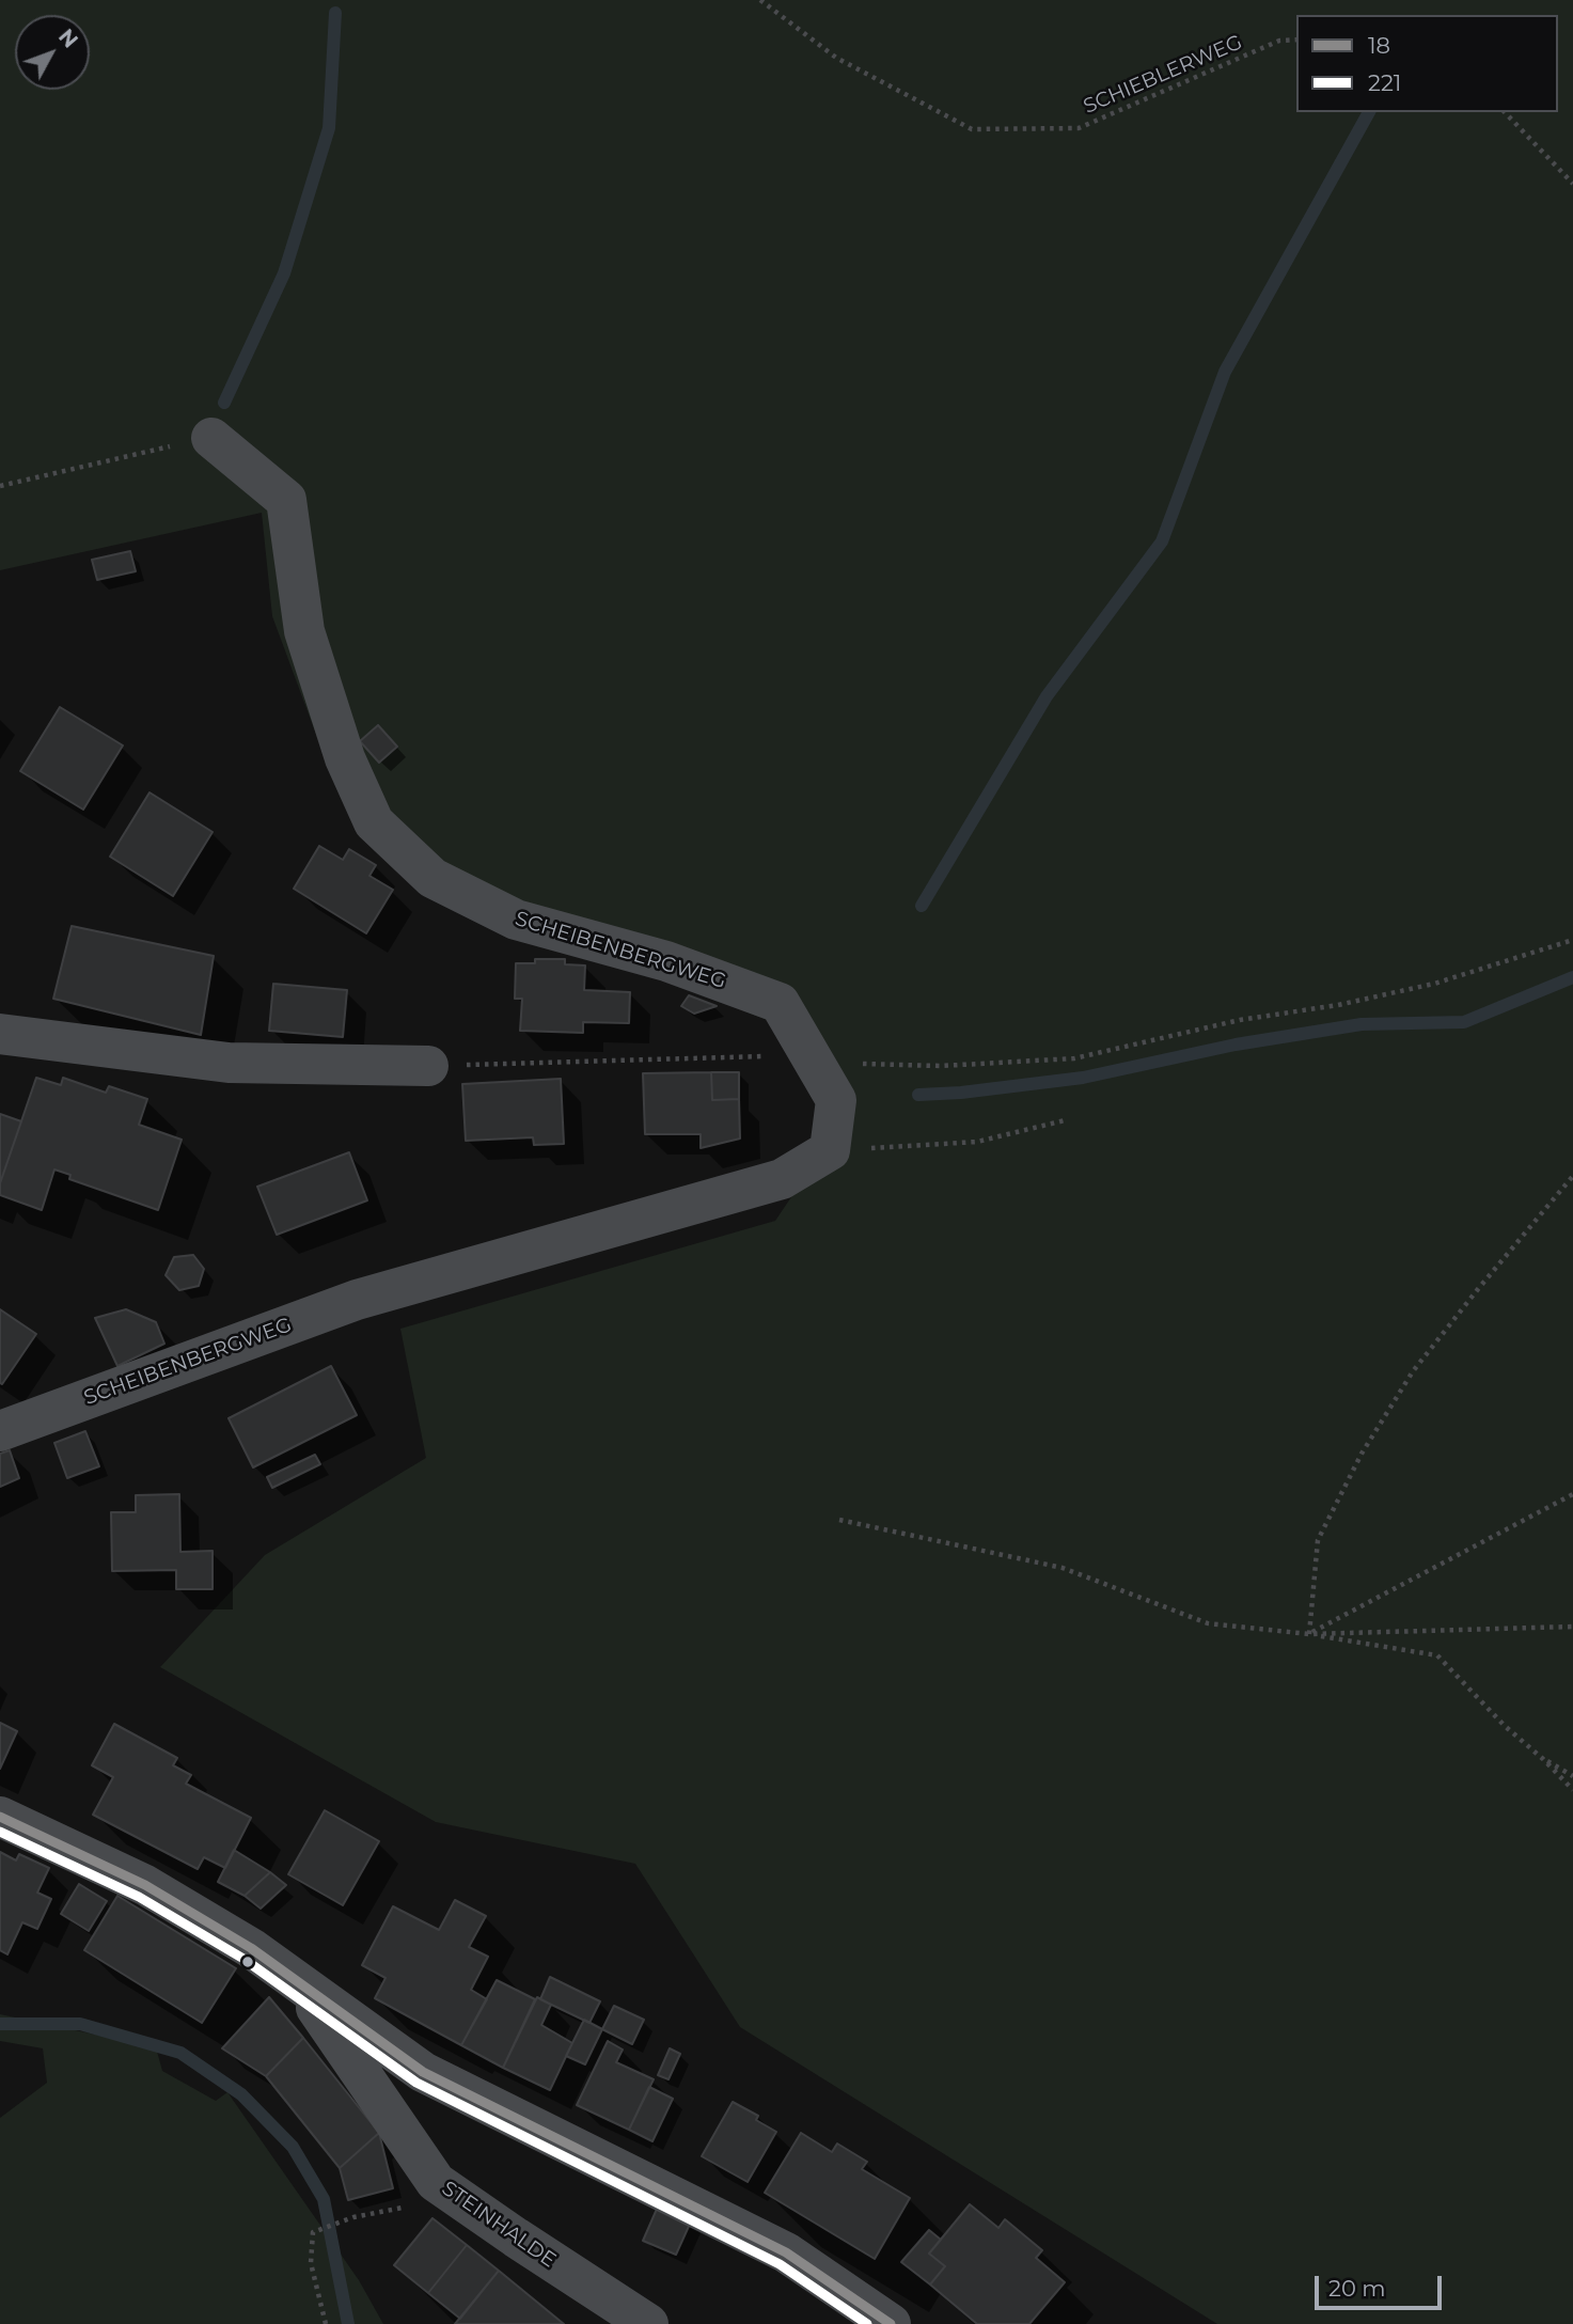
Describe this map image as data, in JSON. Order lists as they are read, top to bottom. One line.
{"streets":{"street":["SCHEIBENBERGWEG","STEINHALDE"],"path":["SCHIEBLERWEG"]},"lines":["transit line 18","transit line 221"],"legend":["18","221"],"scale_bar":"20 m","north":"top right"}
